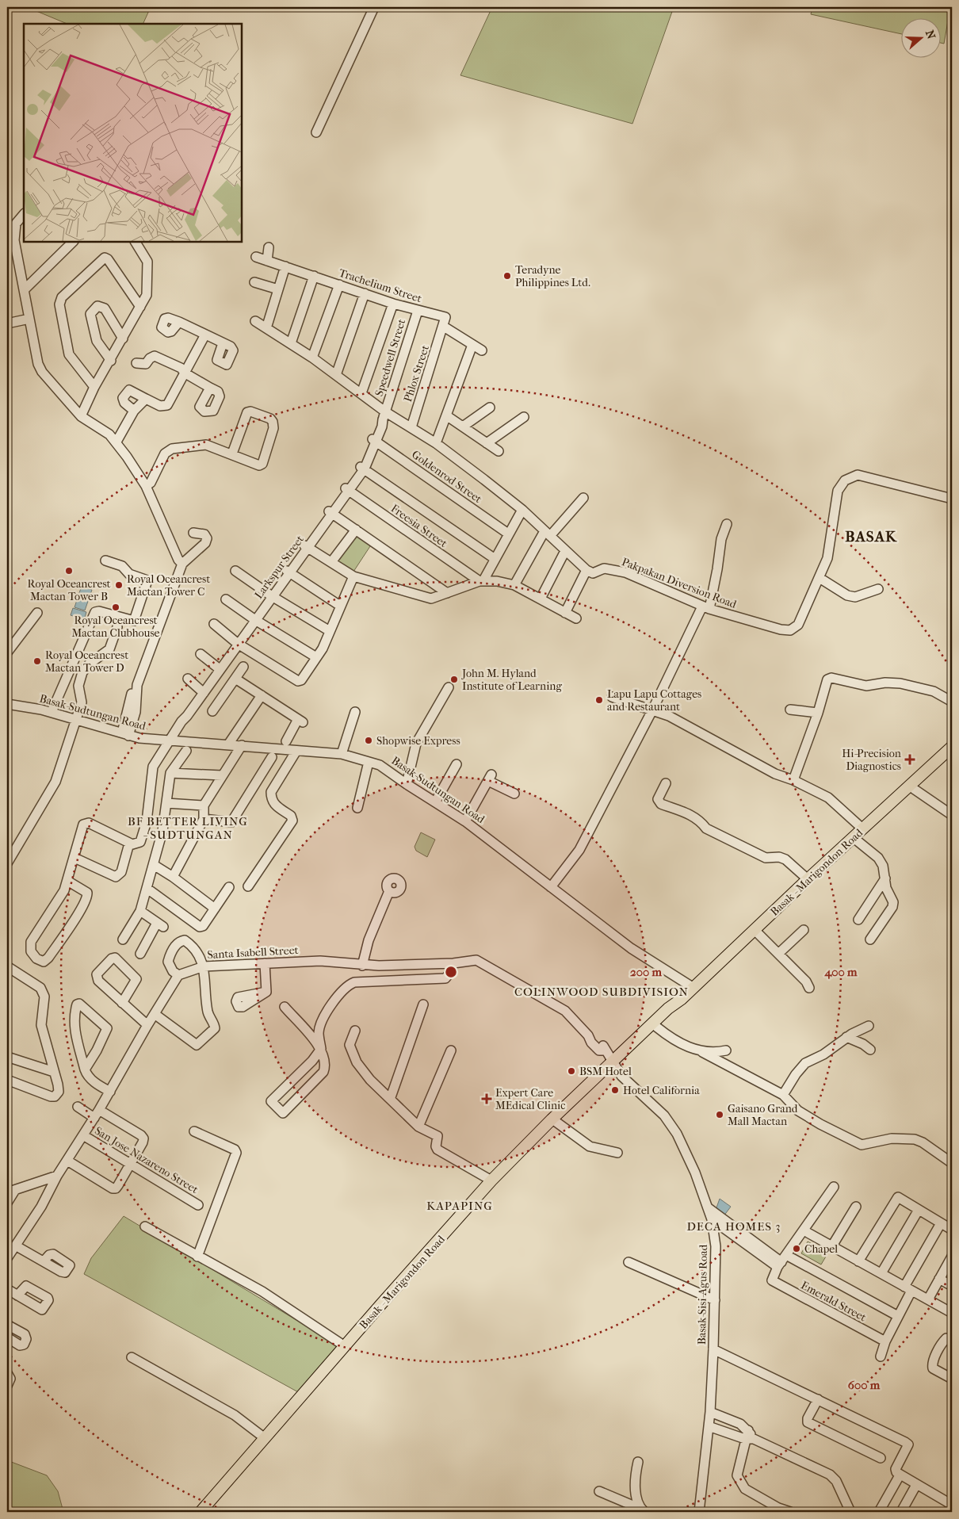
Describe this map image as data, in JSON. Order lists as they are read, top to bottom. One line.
{"streets":{"main road":["Basak - Marigondon Road"],"street":["Trachelium Street","Speedwell Street","Phlox Street","Goldenrod Street","Freesia Street","Larkspur Street","Pakpakan Diversion Road","Basak-Sudtungan Road","Santa Isabell Street","San Jose Nazareno Street","Basak-Sisi-Agus Road","Emerald Street"]},"crossings":[["Trachelium Street","Speedwell Street"],["Trachelium Street","Phlox Street"],["Speedwell Street","Larkspur Street"],["Goldenrod Street","Larkspur Street"],["Freesia Street","Larkspur Street"],["Larkspur Street","Basak-Sudtungan Road"],["Basak-Sudtungan Road","Basak - Marigondon Road"],["Basak - Marigondon Road","Santa Isabell Street"],["Basak - Marigondon Road","Basak-Sisi-Agus Road"],["Santa Isabell Street","Basak-Sisi-Agus Road"]],"districts":["BASAK","BF BETTER LIVING - SUDTUNGAN","COLINWOOD SUBDIVISION","KAPAPING","DECA HOMES 3"],"places":{"other":["Teradyne Philippines Ltd.","Royal Oceancrest Mactan Tower B","Royal Oceancrest Mactan Tower C","Royal Oceancrest Mactan Clubhouse","Royal Oceancrest Mactan Tower D","John M. Hyland Institute of Learning","Lapu Lapu Cottages and Restaurant","Shopwise Express","BSM Hotel","Hotel California","Gaisano Grand Mall Mactan","Chapel"],"health":["Hi-Precision Diagnostics","Expert Care MEdical Clinic"]},"north":"right","rings":["200 m","400 m","600 m"]}
